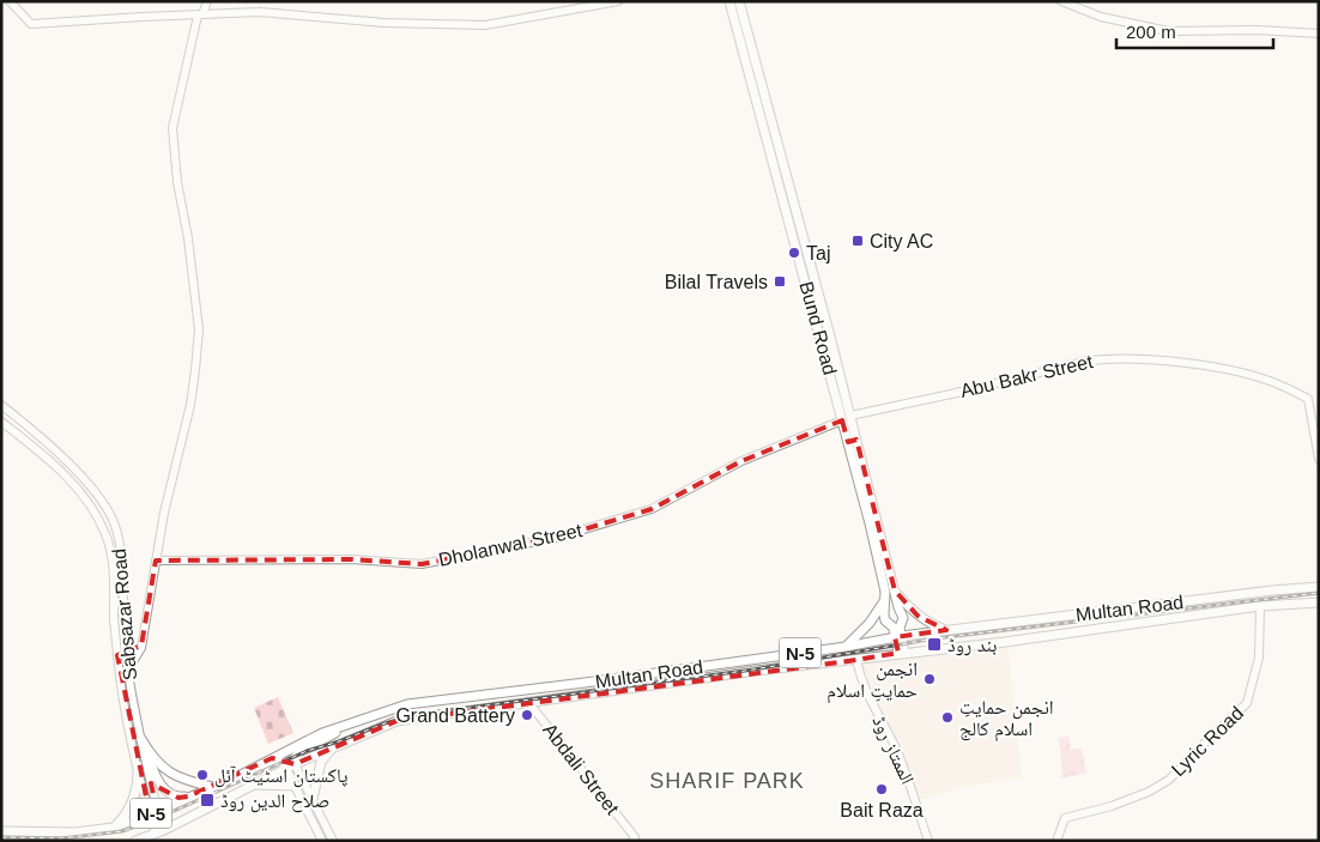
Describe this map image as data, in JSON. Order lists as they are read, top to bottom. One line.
{"streets":{"main road":["Bund Road","Multan Road","N-5"],"street":["Abu Bakr Street","Dholanwal Street","Sabsazar Road","Lyric Road","الممتاز روڈ","Abdali Street"]},"crossings":[["Bund Road","Abu Bakr Street"],["Bund Road","Dholanwal Street"],["Bund Road","Multan Road"],["Abu Bakr Street","Dholanwal Street"],["Multan Road","Sabsazar Road"],["Multan Road","Lyric Road"],["Multan Road","الممتاز روڈ"],["Multan Road","Abdali Street"]],"districts":["SHARIF PARK"],"places":{"transit":["City AC","Bilal Travels","بند روڈ","صلاح الدین روڈ"],"other":["Taj","انجمن حمایتِ اسلام","Grand Battery","انجمن حمایتِ اسلام کالج","پاکستان اسٹیٹ آئل","Bait Raza"]},"scale_bar":"200 m"}
